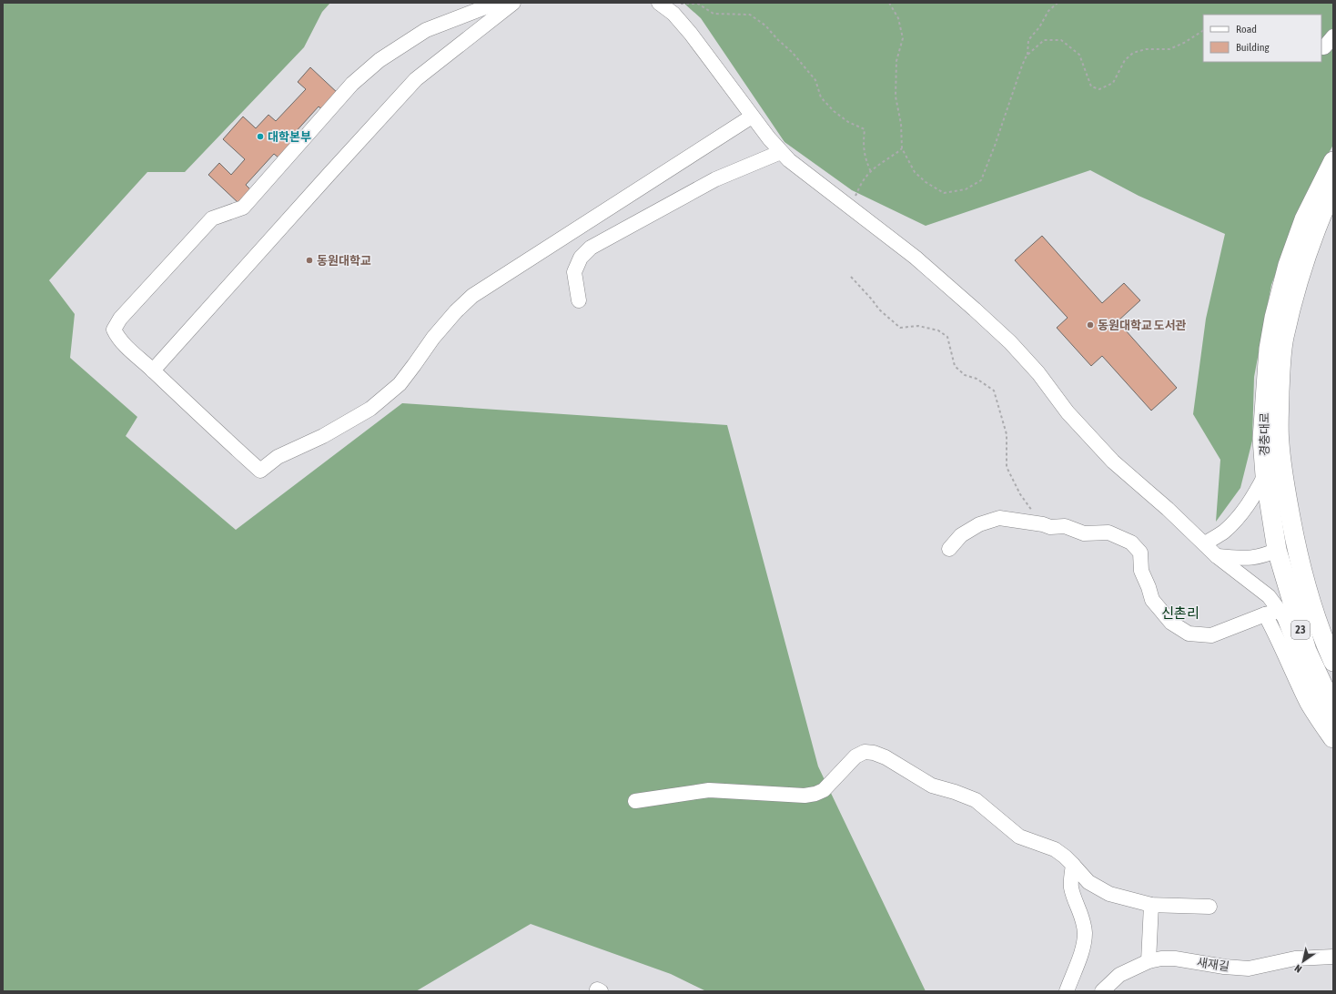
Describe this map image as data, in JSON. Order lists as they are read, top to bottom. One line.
{"streets":{"main road":["경충대로","23"],"street":["새재길"]},"districts":["신촌리"],"places":["대학본부","동원대학교","동원대학교 도서관"],"legend":["Road","Building"],"north":"bottom left"}
